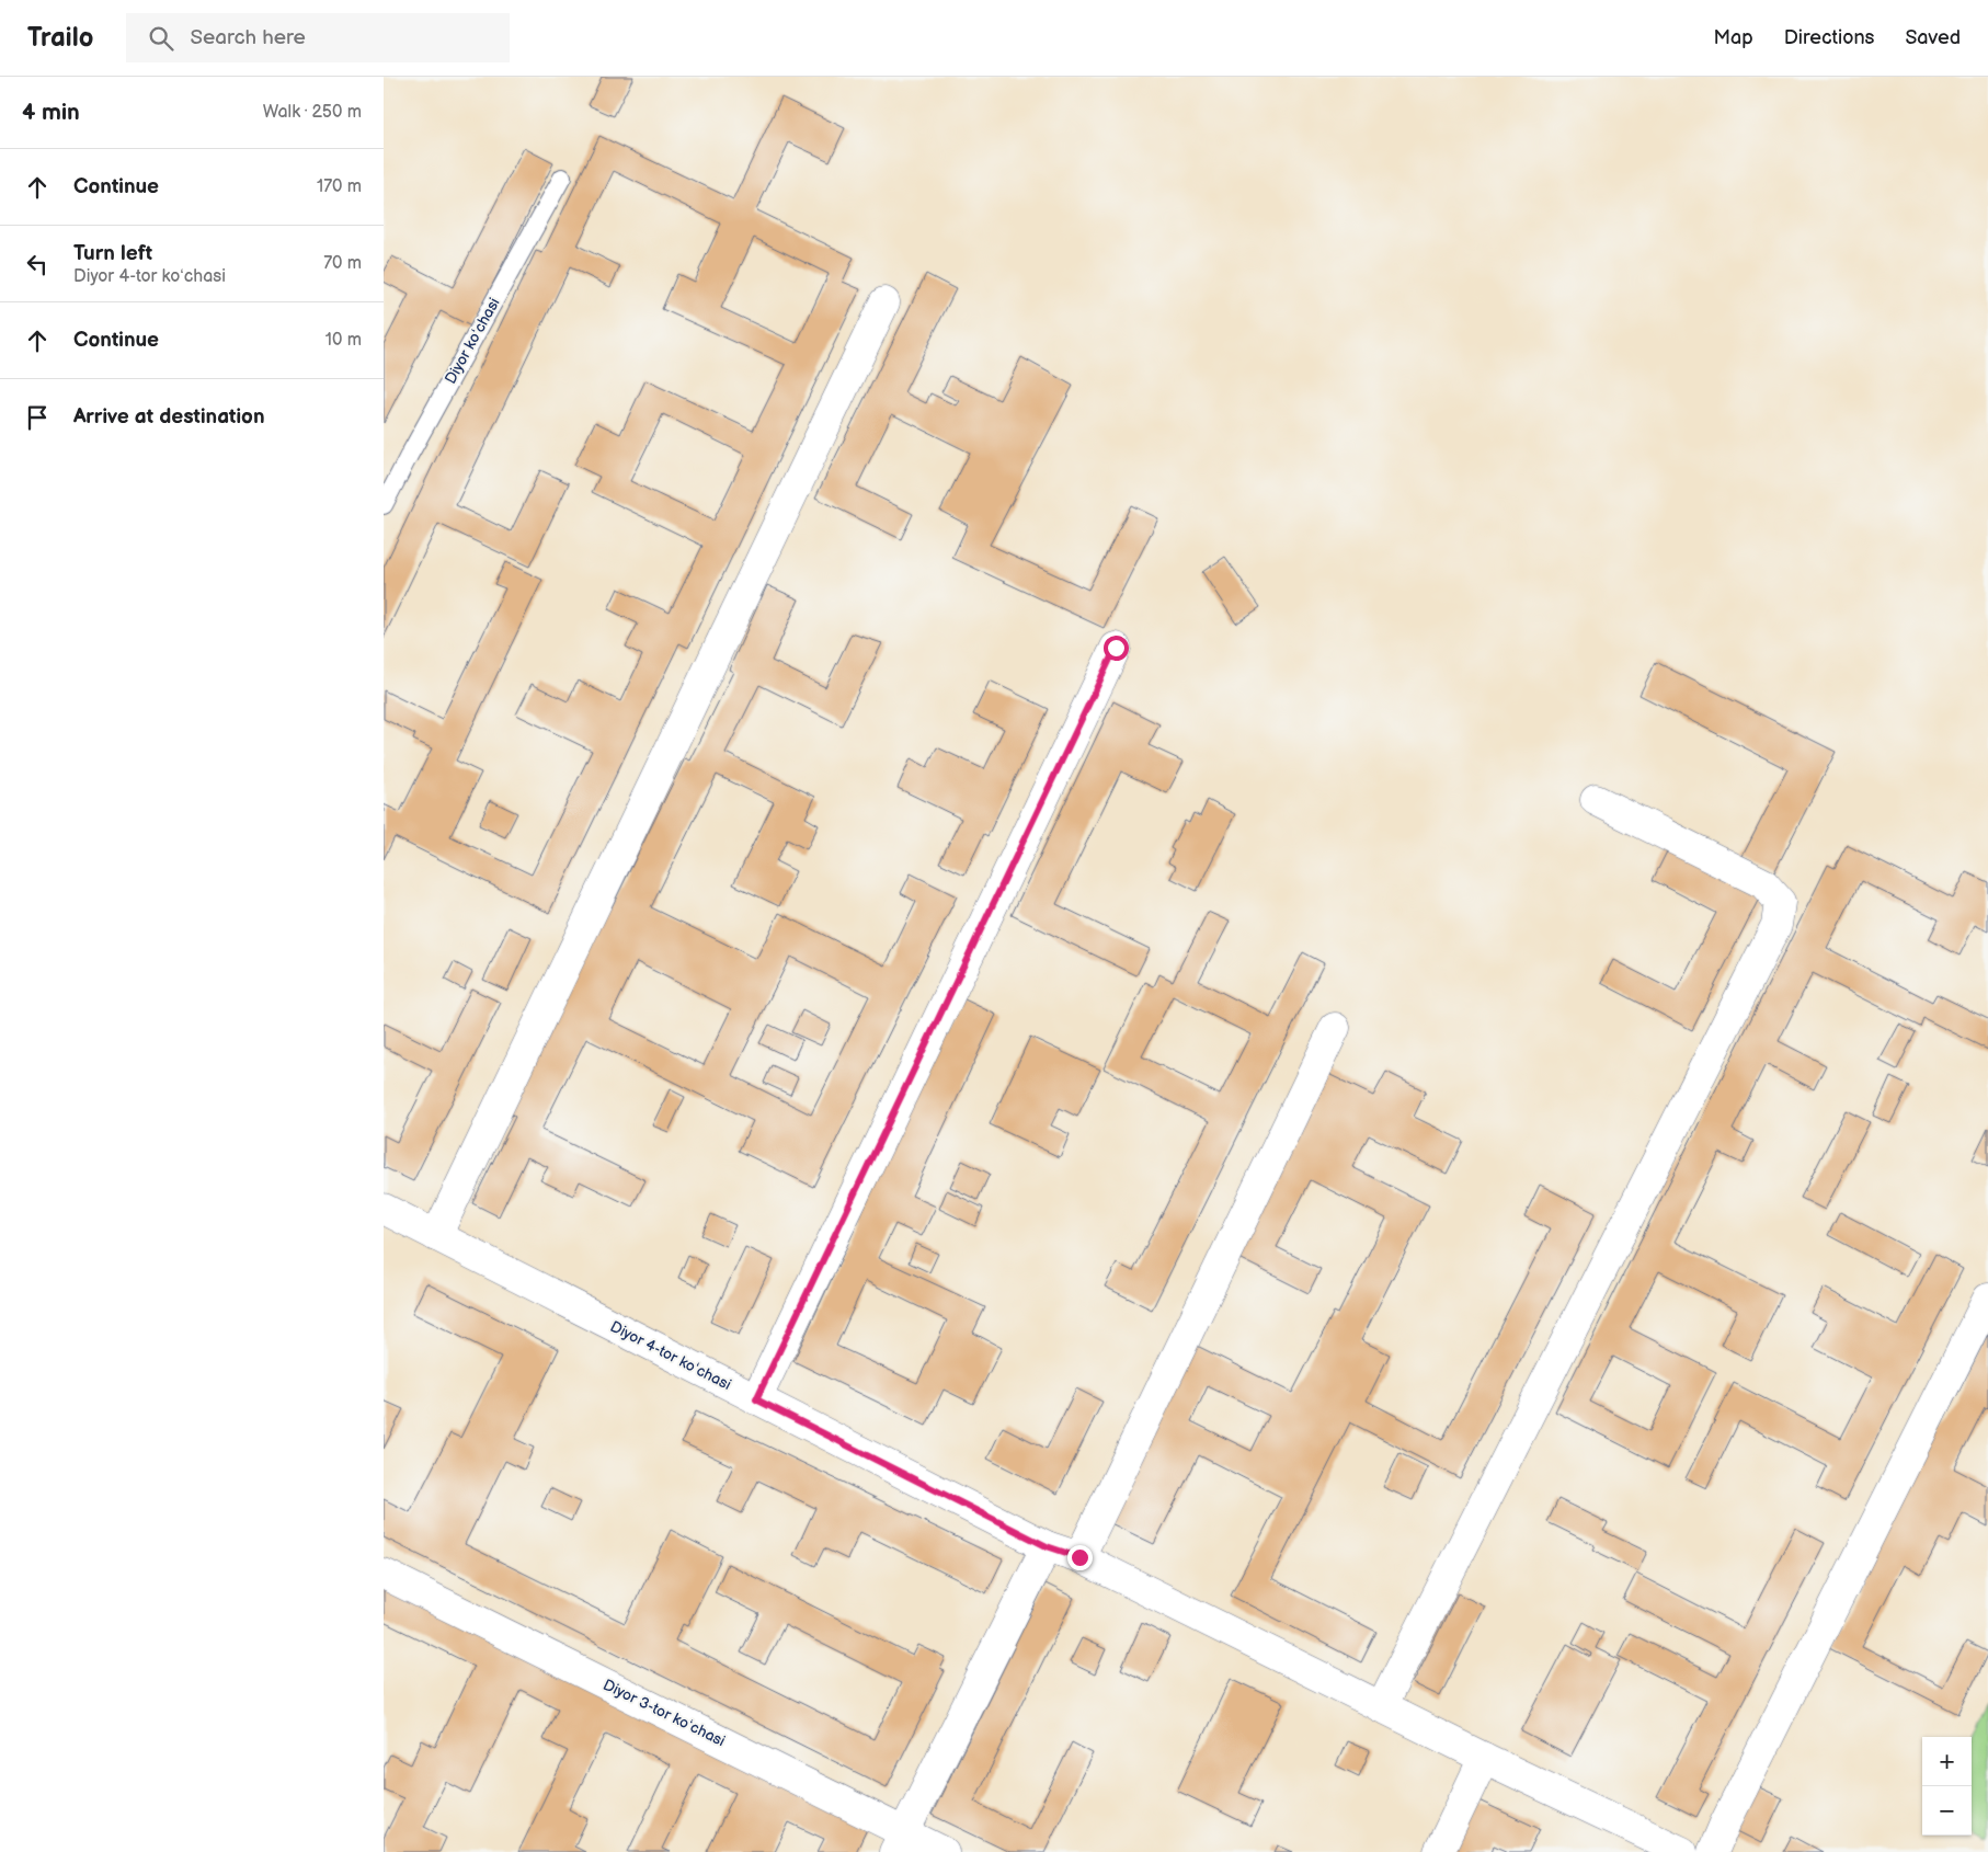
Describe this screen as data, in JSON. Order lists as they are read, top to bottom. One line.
{"streets":{"street":["Diyor 4-tor koʻchasi","Diyor 3-tor koʻchasi"],"lane":["Diyor koʻchasi"]},"page":{"header":"Trailo","search":"Search here","nav":["Map","Directions","Saved"],"heading":["4 min","Walk · 250 m"],"list":[["Continue","170 m"],["Turn left","Diyor 4-tor koʻchasi","70 m"],["Continue","10 m"],"Arrive at destination"],"map_buttons":["+","−"]}}
